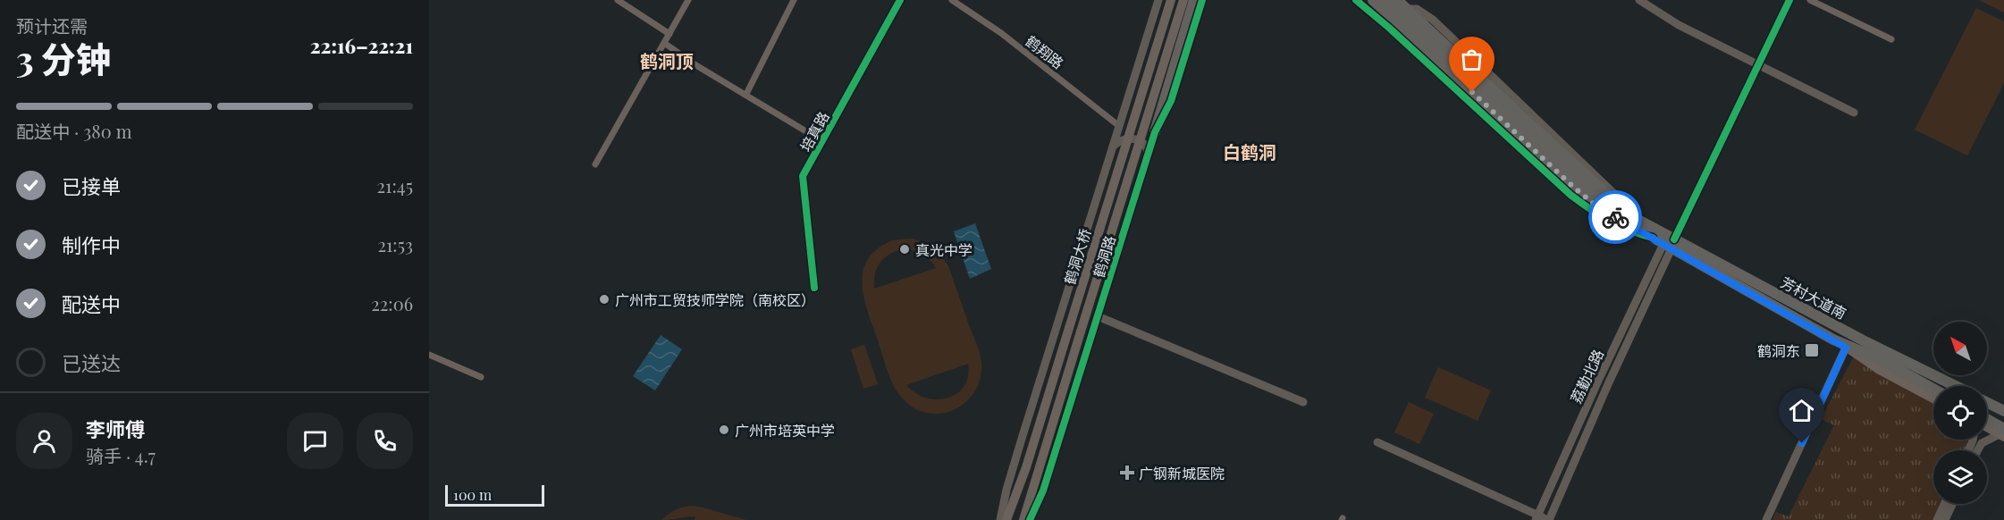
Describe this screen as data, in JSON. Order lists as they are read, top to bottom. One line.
{"streets":{"highway":["芳村大道南"],"main road":["鹤洞大桥"],"street":["鹤翔路","培真路","鹤洞路","荔勤北路"]},"crossings":[["鹤翔路","鹤洞路"],["芳村大道南","荔勤北路"]],"districts":["鹤洞顶","白鹤洞"],"places":{"other":["真光中学","广州市工贸技师学院（南校区）","广州市培英中学"],"transit":["鹤洞东"],"health":["广钢新城医院"]},"scale_bar":"100 m","north":"top left","page":{"heading":["3 分钟","预计还需","22:16–22:21"],"panel":["李师傅","骑手 · 4.7"],"bar":"配送中 · 380 m","list":[["已接单","21:45"],["制作中","21:53"],["配送中","22:06"],"已送达"],"scale":"100 m"}}
